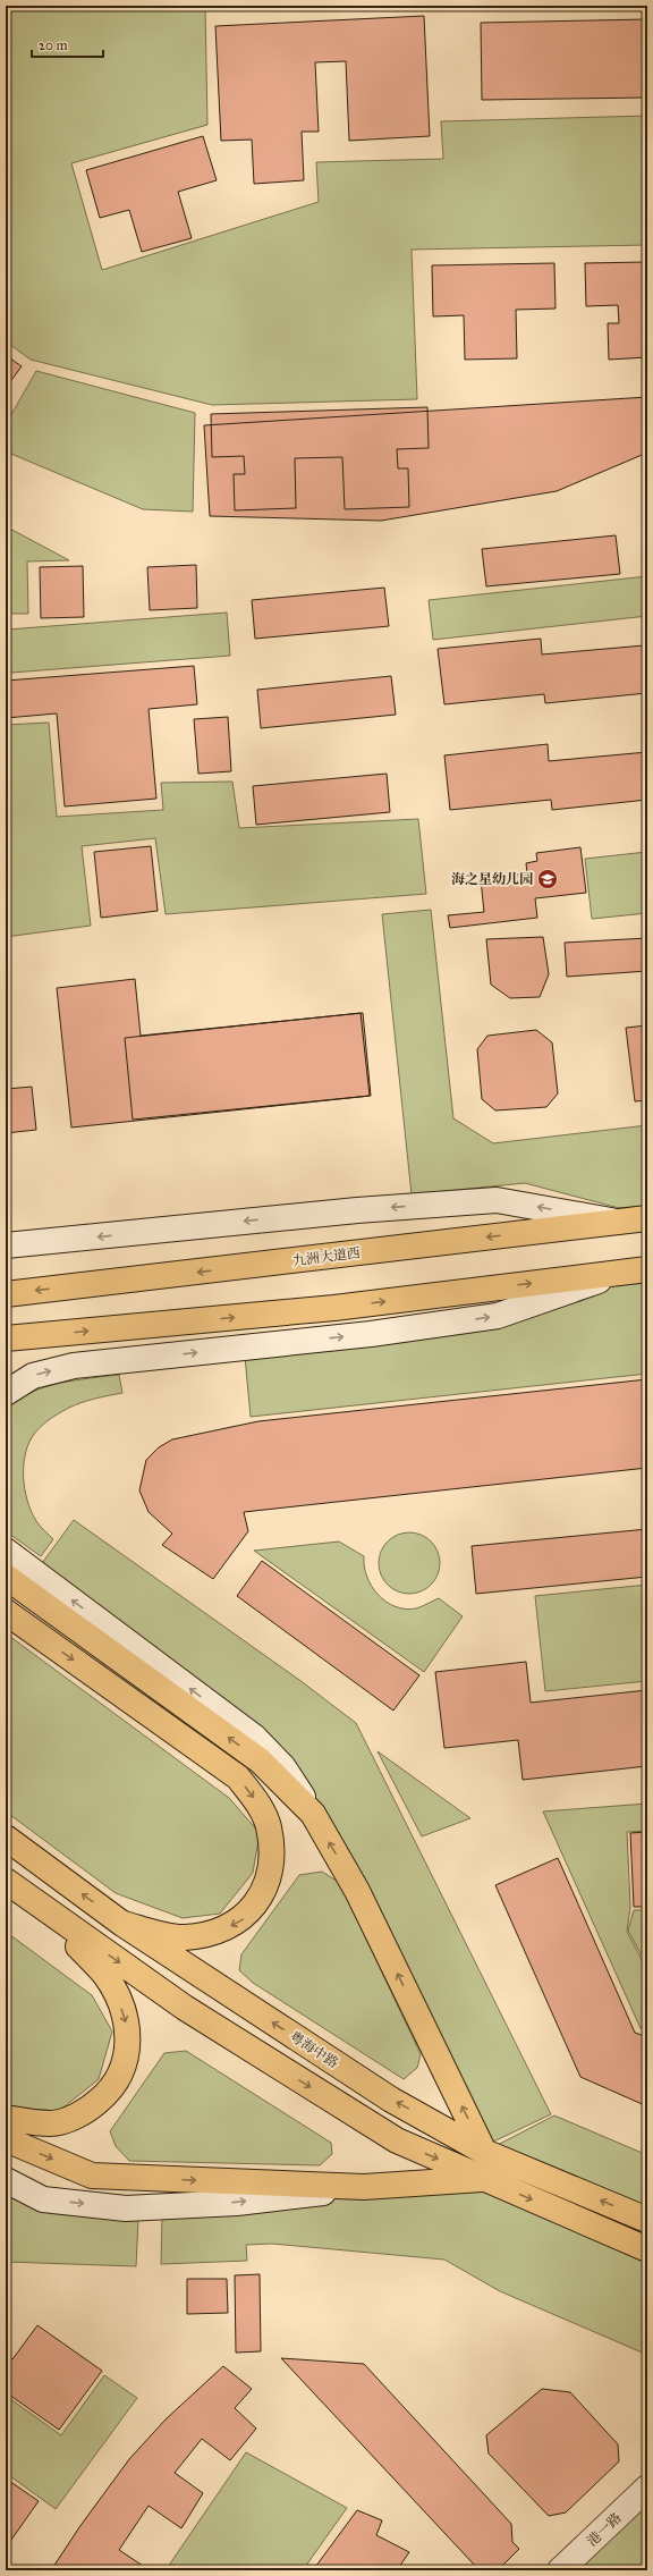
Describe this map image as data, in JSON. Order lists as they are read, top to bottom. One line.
{"streets":{"main road":["九洲大道西","粤海中路","港一路"]},"places":{"school or university":["海之星幼儿园"]},"scale_bar":"20 m"}
